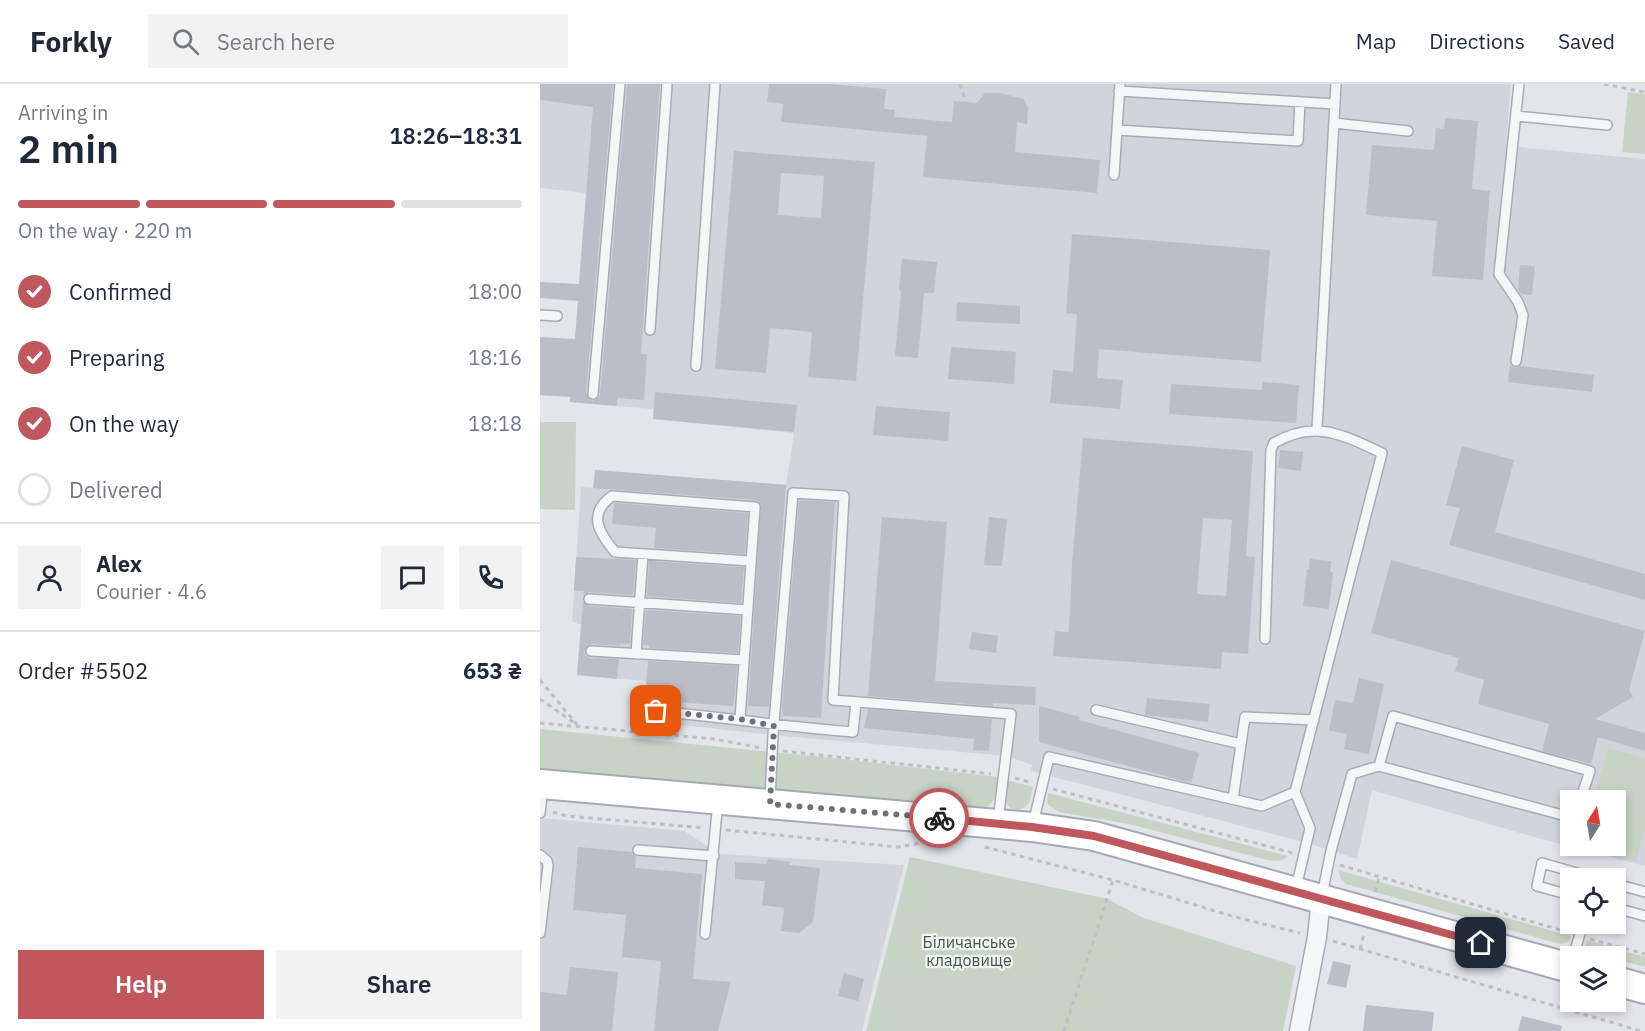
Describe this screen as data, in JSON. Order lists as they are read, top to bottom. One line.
{"parks":["Біличанське кладовище"],"north":"top","page":{"header":"Forkly","search":"Search here","nav":["Map","Directions","Saved"],"heading":["2 min","Arriving in","18:26–18:31"],"panel":["Alex","Courier · 4.6","Order #5502","653 ₴"],"bar":"On the way · 220 m","list":[["Confirmed","18:00"],["Preparing","18:16"],["On the way","18:18"],"Delivered"],"buttons":["Help","Share"]}}
